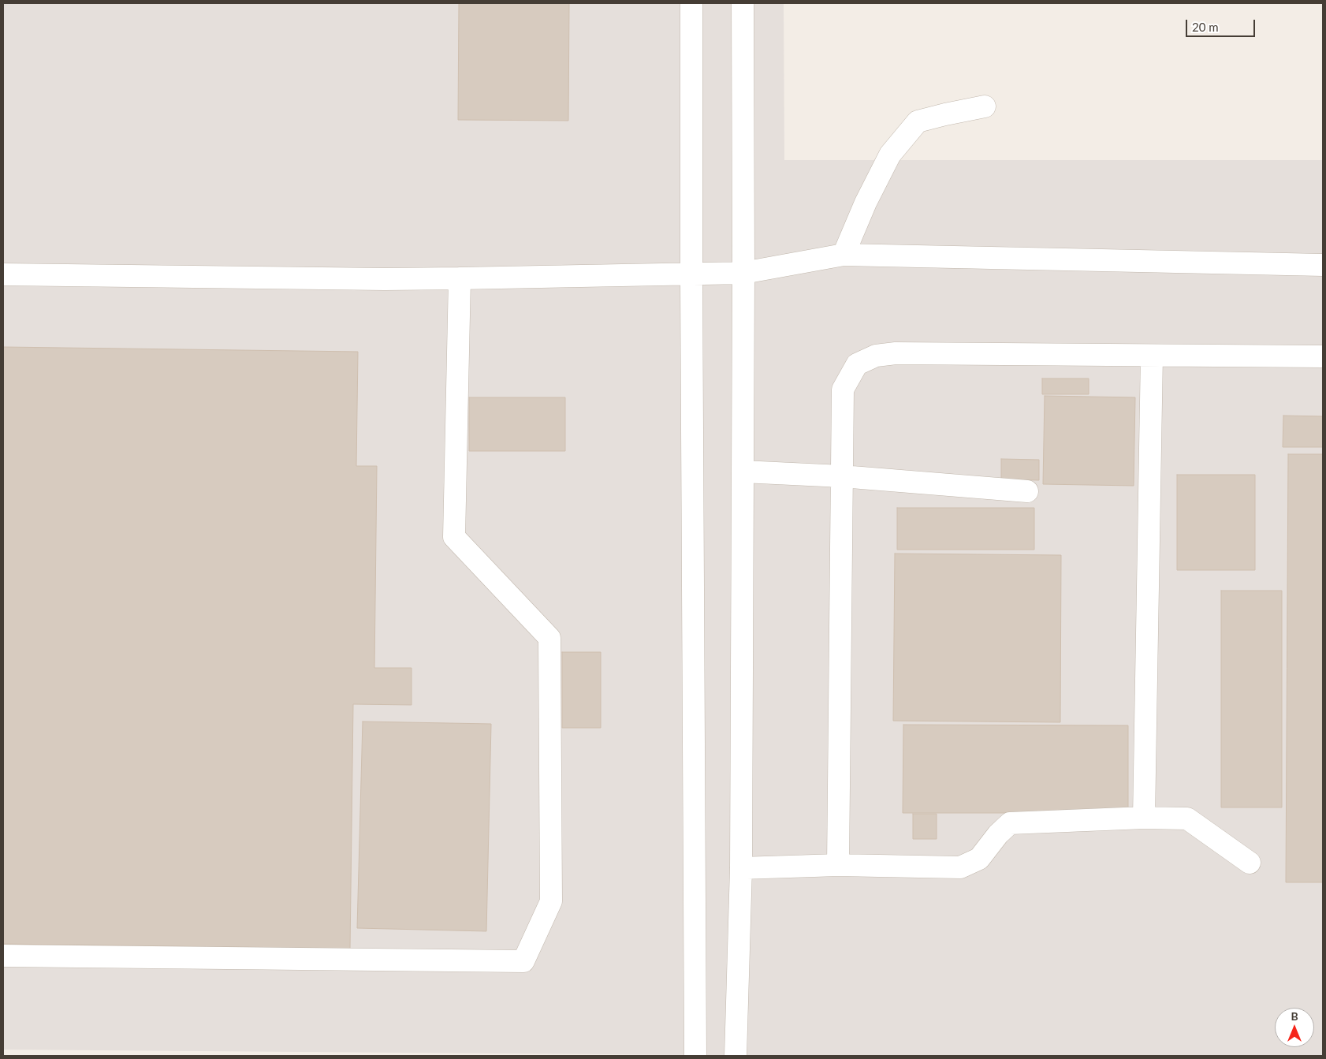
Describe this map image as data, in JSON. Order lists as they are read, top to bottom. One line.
{"scale_bar":"20 m","north":"top"}
